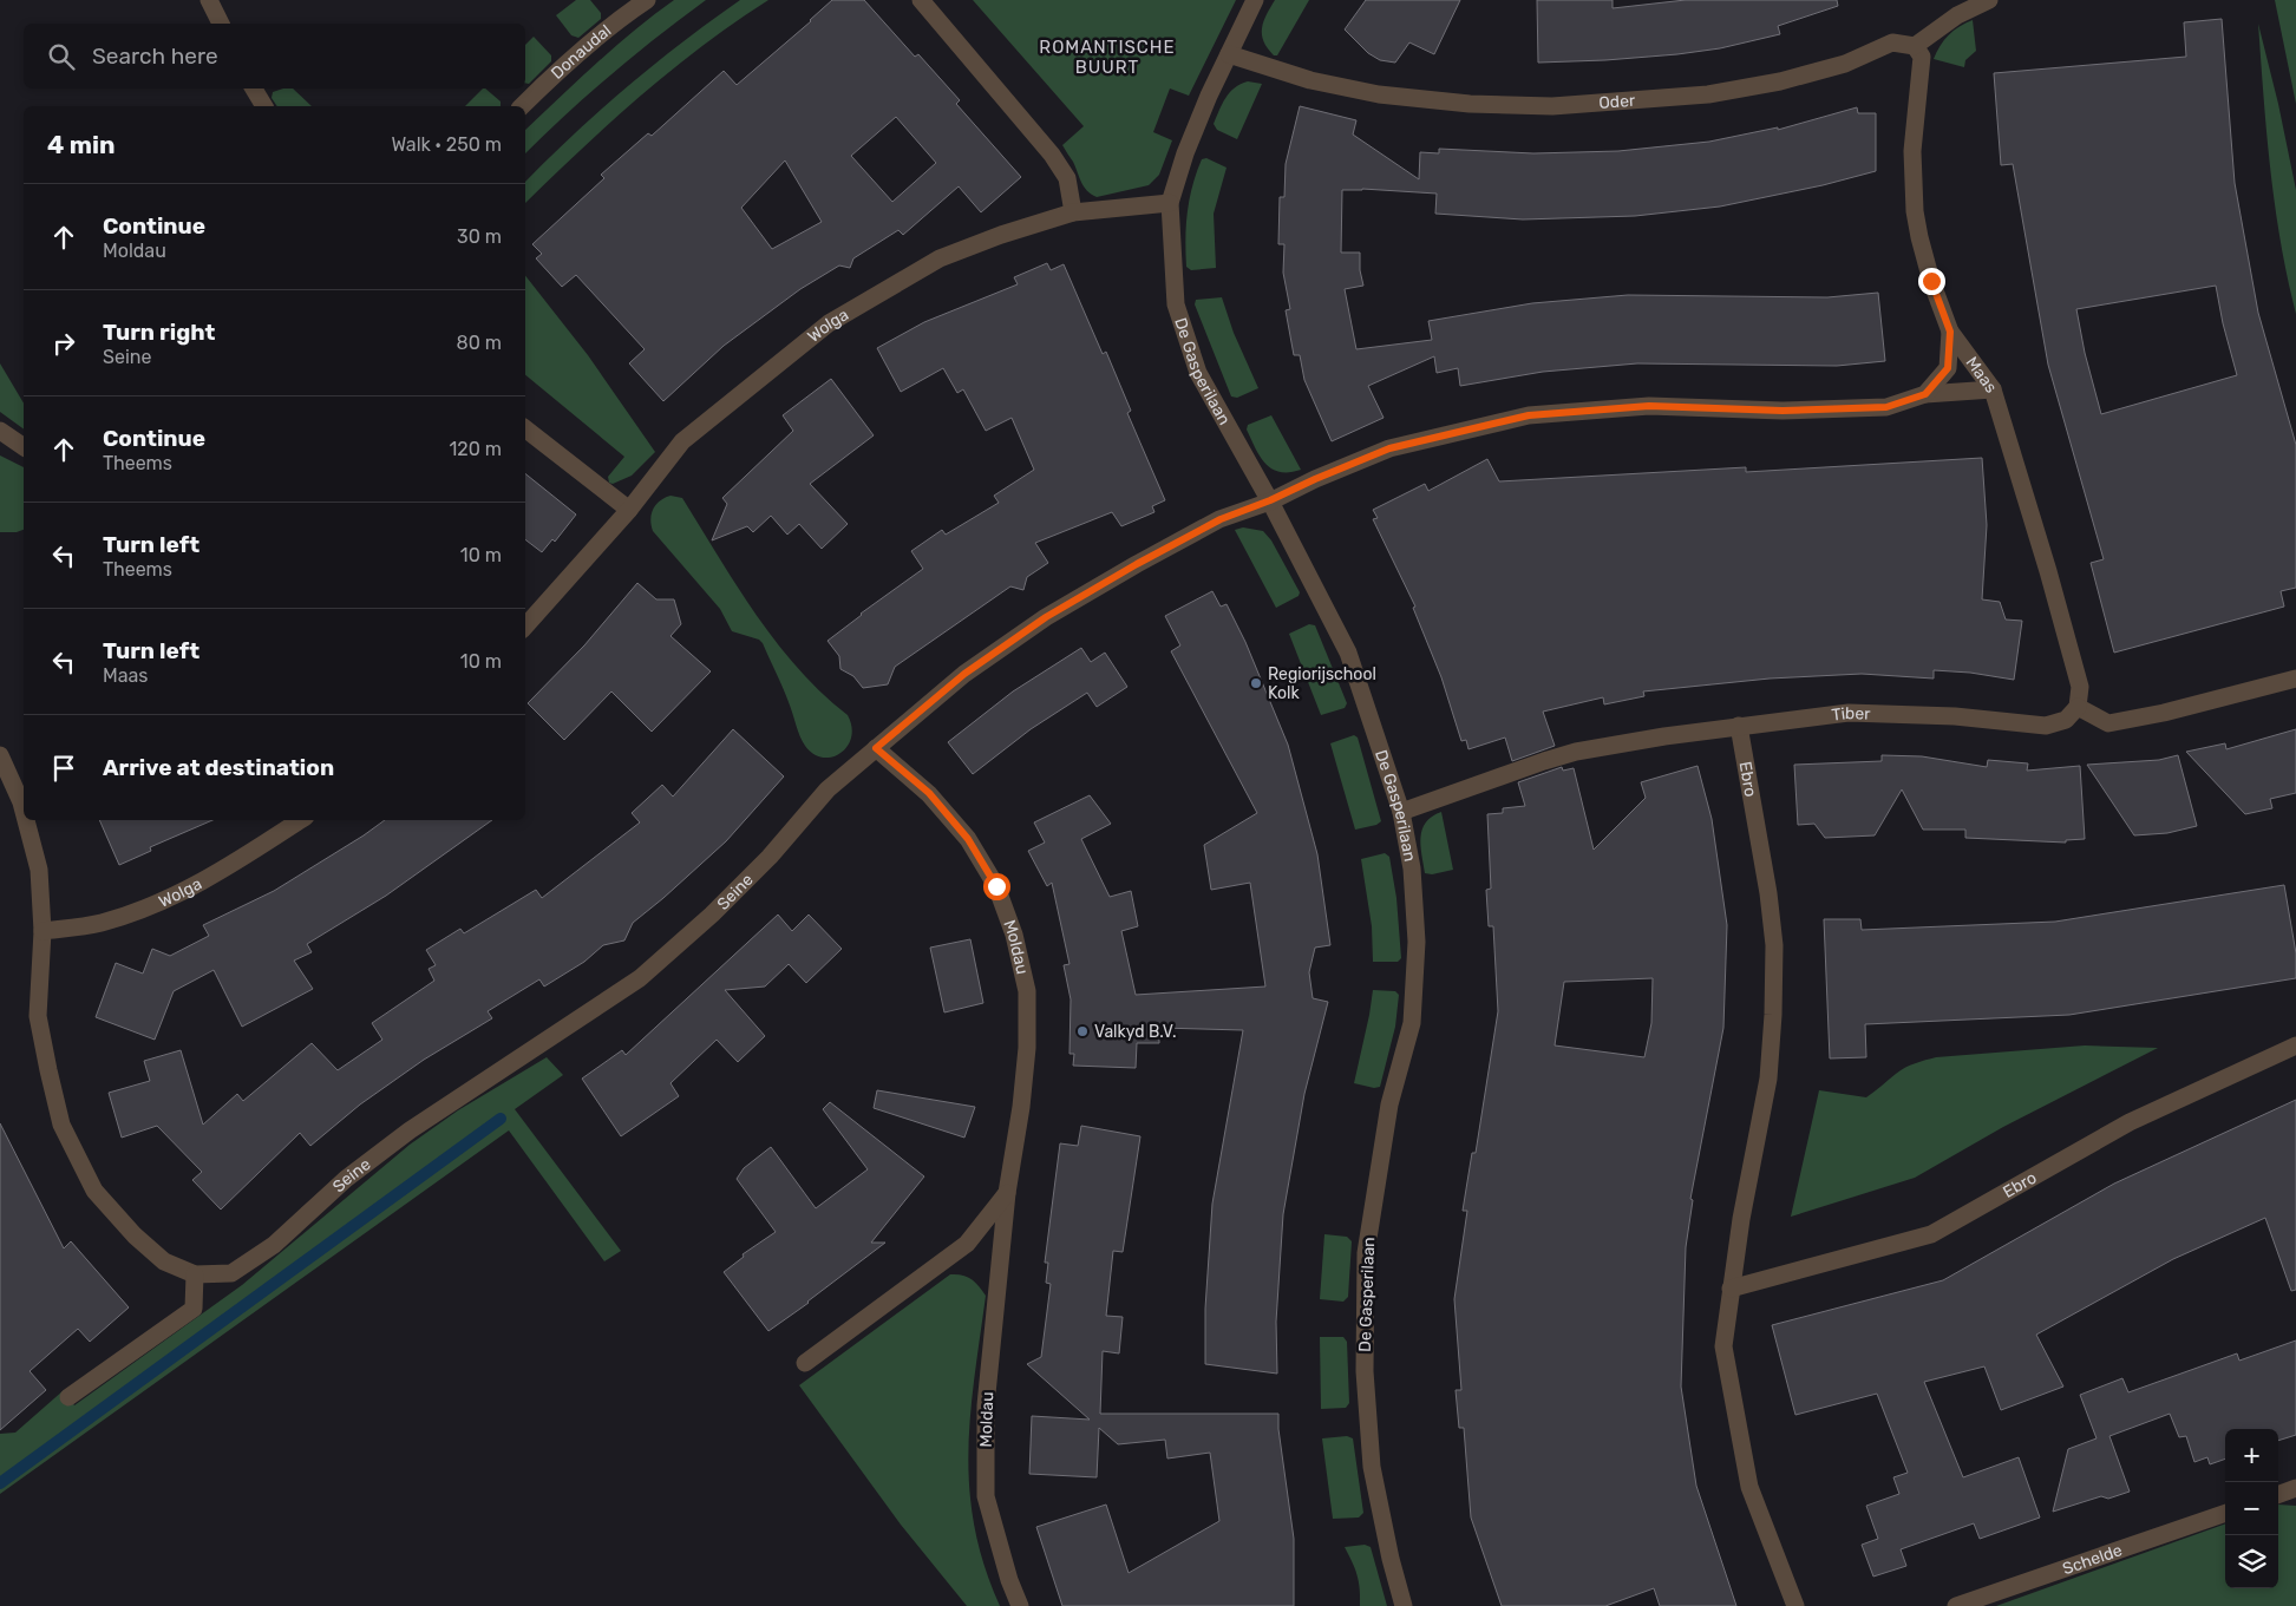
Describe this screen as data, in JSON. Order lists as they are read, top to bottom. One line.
{"streets":{"street":["Donaudal","Oder","Wolga","De Gasperilaan","Maas","Tiber","Ebro","Seine","Moldau","Schelde"]},"crossings":[["Oder","De Gasperilaan"],["Oder","Maas"],["Wolga","De Gasperilaan"],["Wolga","Seine"],["De Gasperilaan","Tiber"],["De Gasperilaan","Seine"],["Maas","Tiber"],["Maas","Seine"],["Tiber","Ebro"],["Seine","Moldau"]],"districts":["ROMANTISCHE BUURT"],"places":["Regiorijschool Kolk","Valkyd B.V."],"page":{"search":"Search here","heading":["4 min","Walk · 250 m"],"list":[["Continue","Moldau","30 m"],["Turn right","Seine","80 m"],["Continue","Theems","120 m"],["Turn left","Theems","10 m"],["Turn left","Maas","10 m"],"Arrive at destination"],"map_buttons":["+","−"]}}
